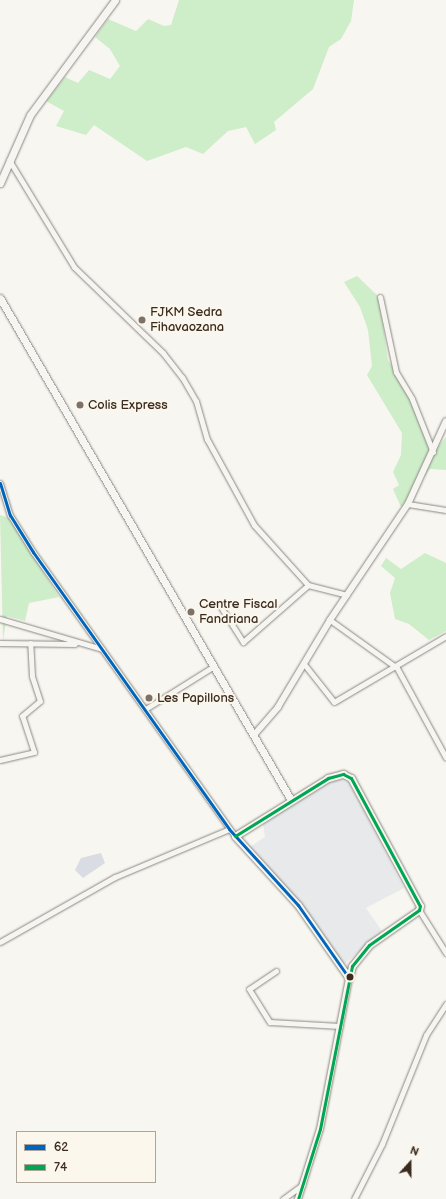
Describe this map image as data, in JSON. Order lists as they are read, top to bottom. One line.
{"places":["FJKM Sedra Fihavaozana","Colis Express","Centre Fiscal Fandriana","Les Papillons"],"lines":["transit line 62","transit line 74"],"legend":["62","74"],"north":"top"}
